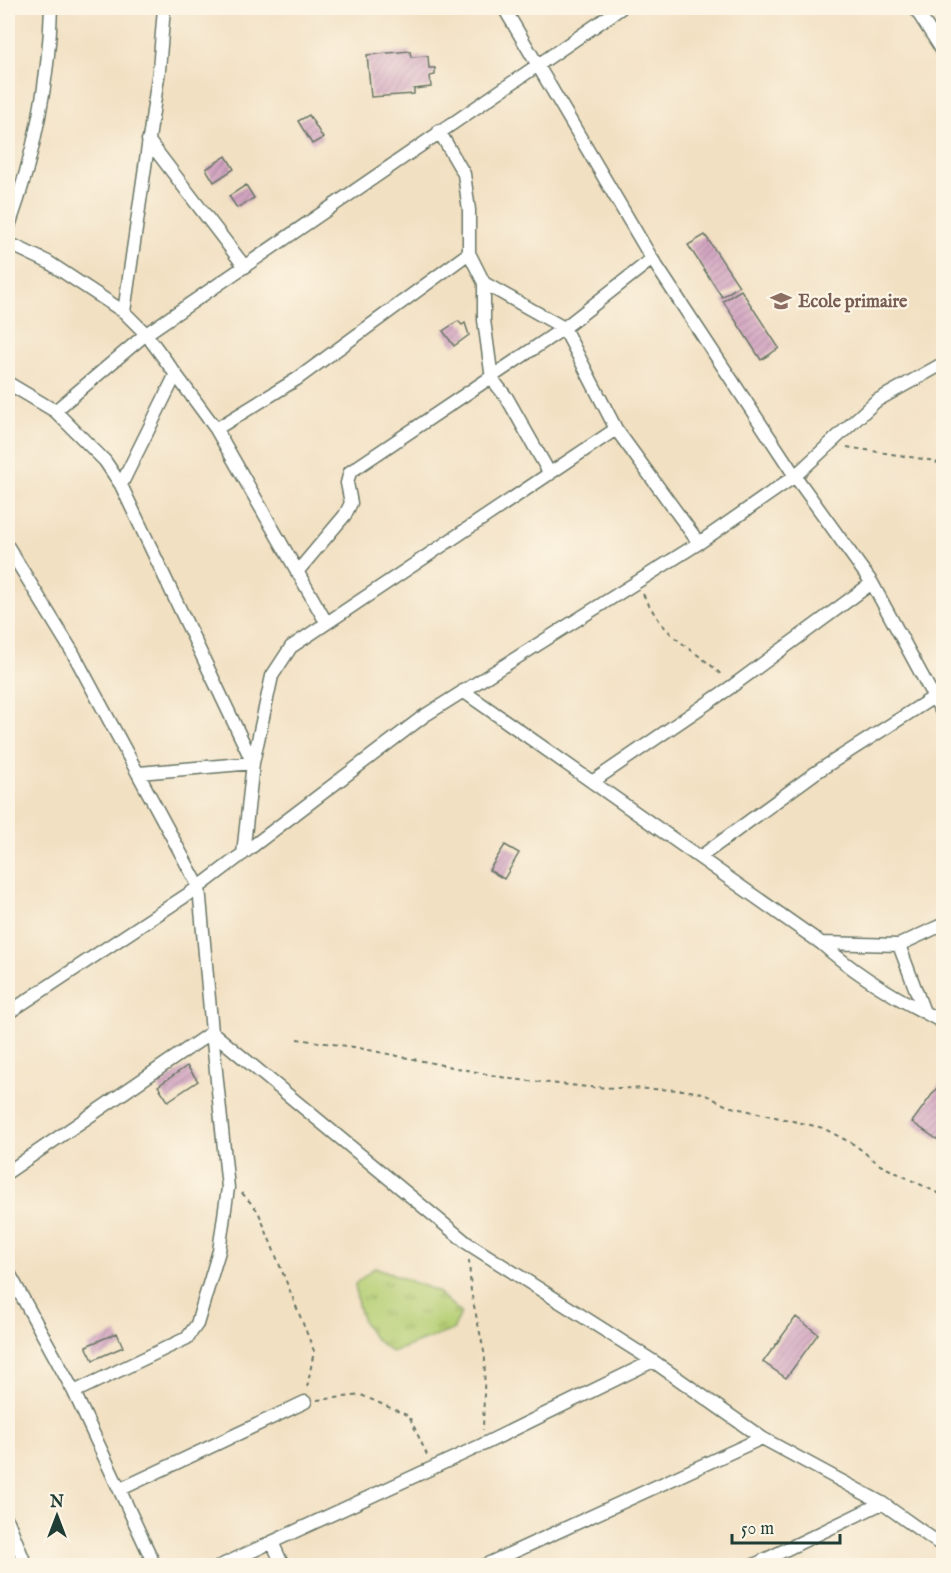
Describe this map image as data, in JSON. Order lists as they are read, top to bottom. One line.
{"places":{"school or university":["Ecole primaire"]},"scale_bar":"50 m","north":"top"}
